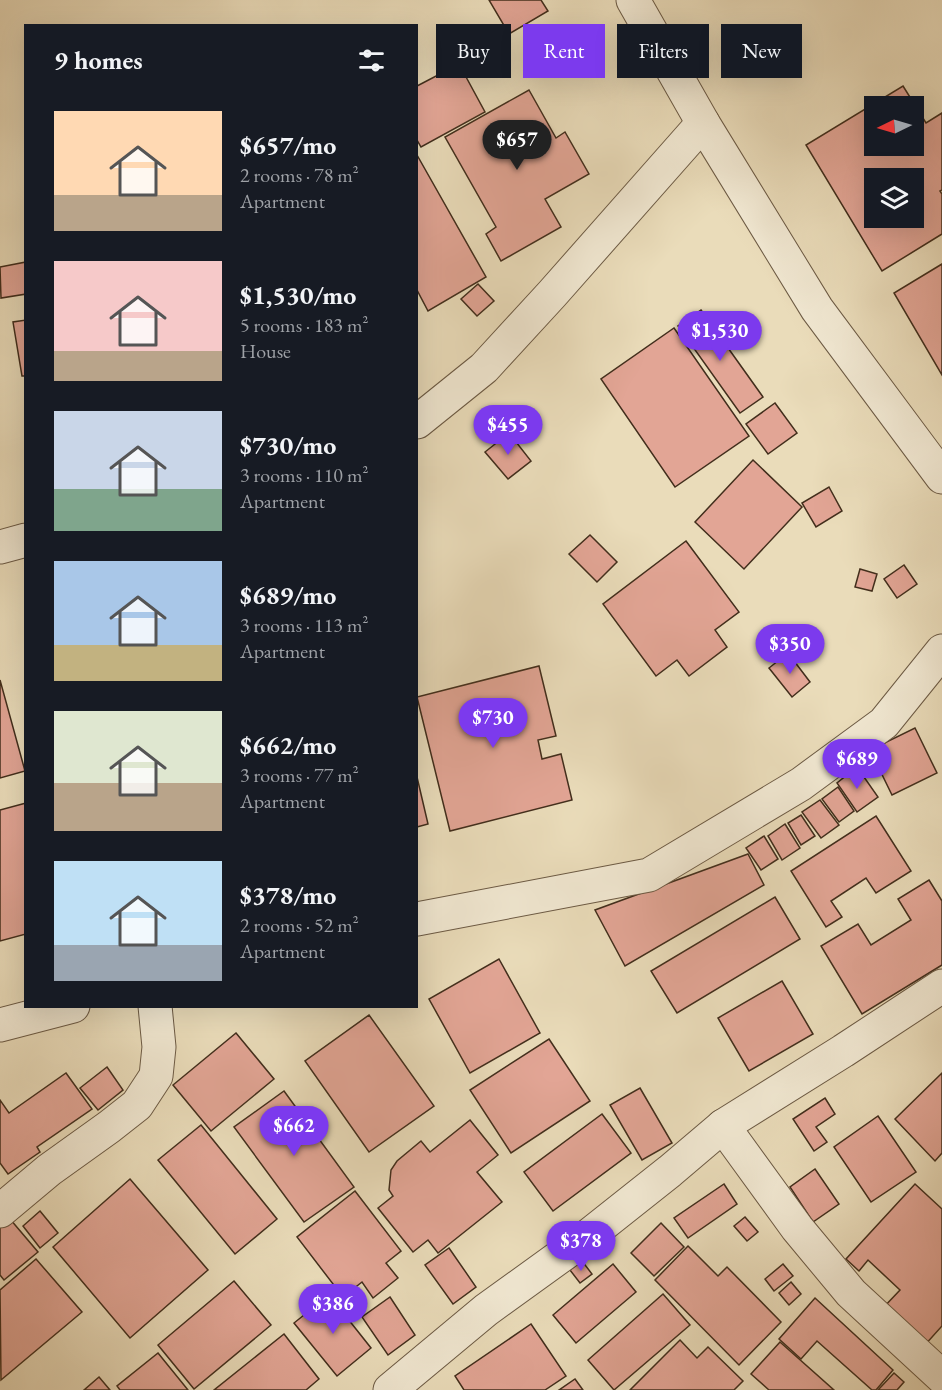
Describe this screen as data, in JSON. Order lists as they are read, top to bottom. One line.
{"north":"left","page":{"chip":["Buy","Rent","Filters","New"],"heading":"9 homes","list":[{"name":"$657/mo","note":"2 rooms · 78 m² · Apartment"},{"name":"$1,530/mo","note":"5 rooms · 183 m² · House"},{"name":"$730/mo","note":"3 rooms · 110 m² · Apartment"},{"name":"$689/mo","note":"3 rooms · 113 m² · Apartment"},{"name":"$662/mo","note":"3 rooms · 77 m² · Apartment"},{"name":"$378/mo","note":"2 rooms · 52 m² · Apartment"}],"price":["$657","$1,530","$455","$350","$730","$689","$662","$378","$386"]}}
